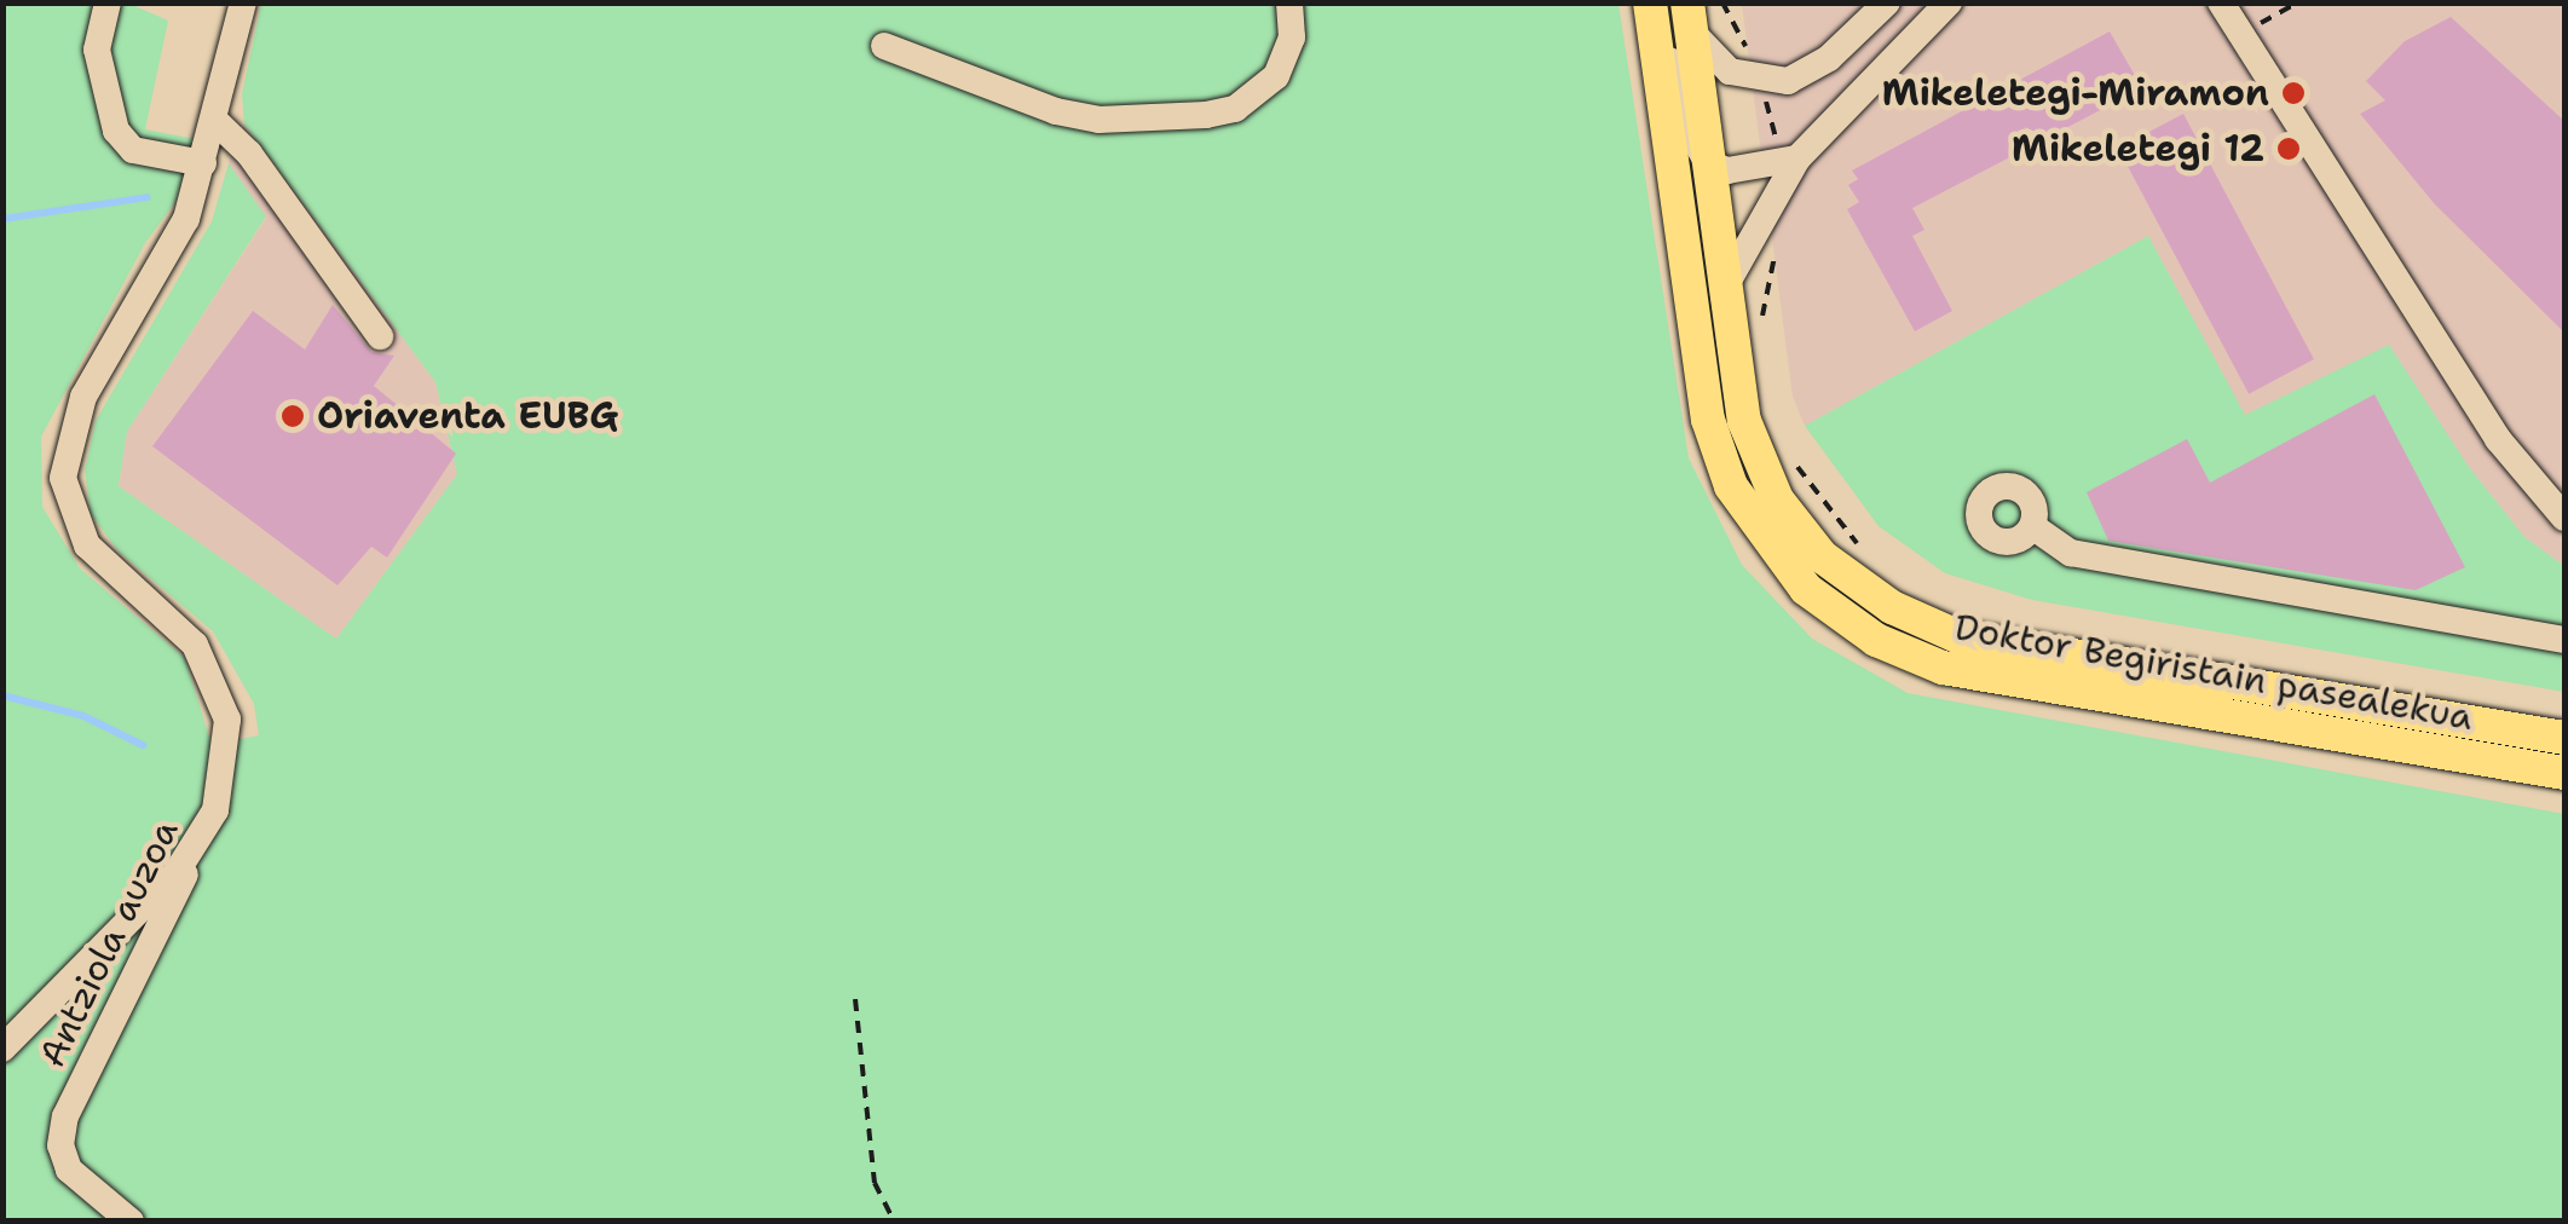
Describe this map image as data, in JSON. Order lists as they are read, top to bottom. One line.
{"streets":{"main road":["Doktor Begiristain pasealekua"],"street":["Antziola auzoa"]},"places":["Mikeletegi-Miramon","Mikeletegi 12","Oriaventa EUBG"]}
